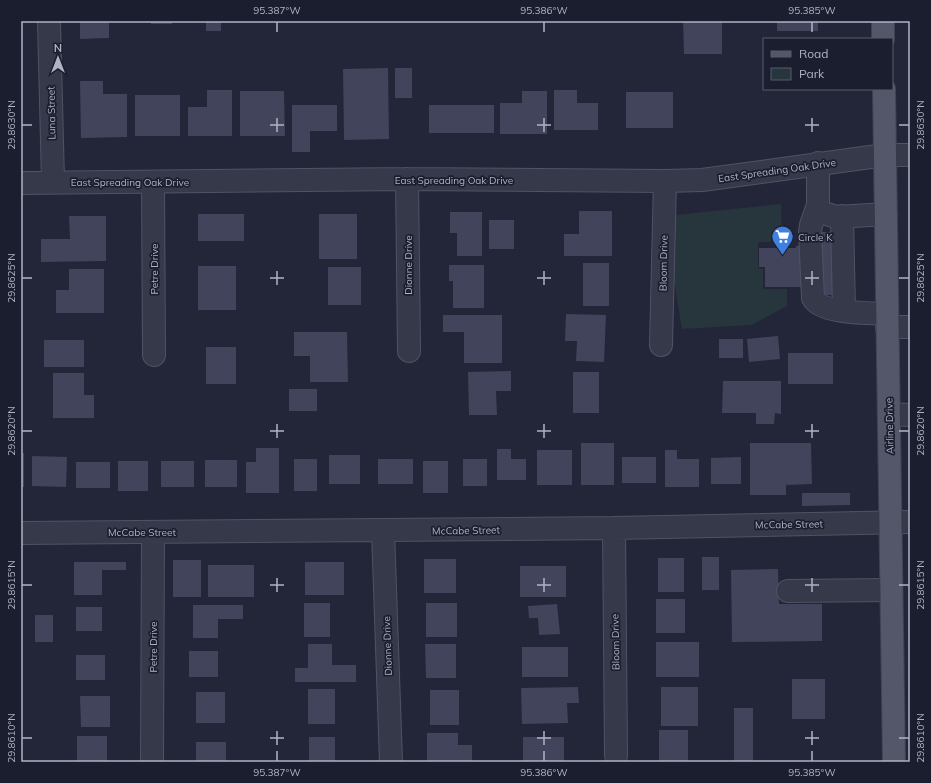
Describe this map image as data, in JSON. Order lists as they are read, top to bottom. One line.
{"streets":{"main road":["Airline Drive"],"street":["Luna Street","East Spreading Oak Drive","Bloom Drive","Dionne Drive","Petre Drive","McCabe Street"]},"crossings":[["Luna Street","East Spreading Oak Drive"],["East Spreading Oak Drive","Bloom Drive"],["East Spreading Oak Drive","Dionne Drive"],["East Spreading Oak Drive","Petre Drive"],["East Spreading Oak Drive","Airline Drive"],["Bloom Drive","McCabe Street"],["Dionne Drive","McCabe Street"],["Petre Drive","McCabe Street"],["Airline Drive","McCabe Street"]],"places":{"supermarket":["Circle K"]},"legend":["Road","Park"],"north":"top","coordinates":["95.387°W","95.386°W","95.385°W","29.8630°N","29.8625°N","29.8620°N","29.8615°N","29.8610°N"]}
